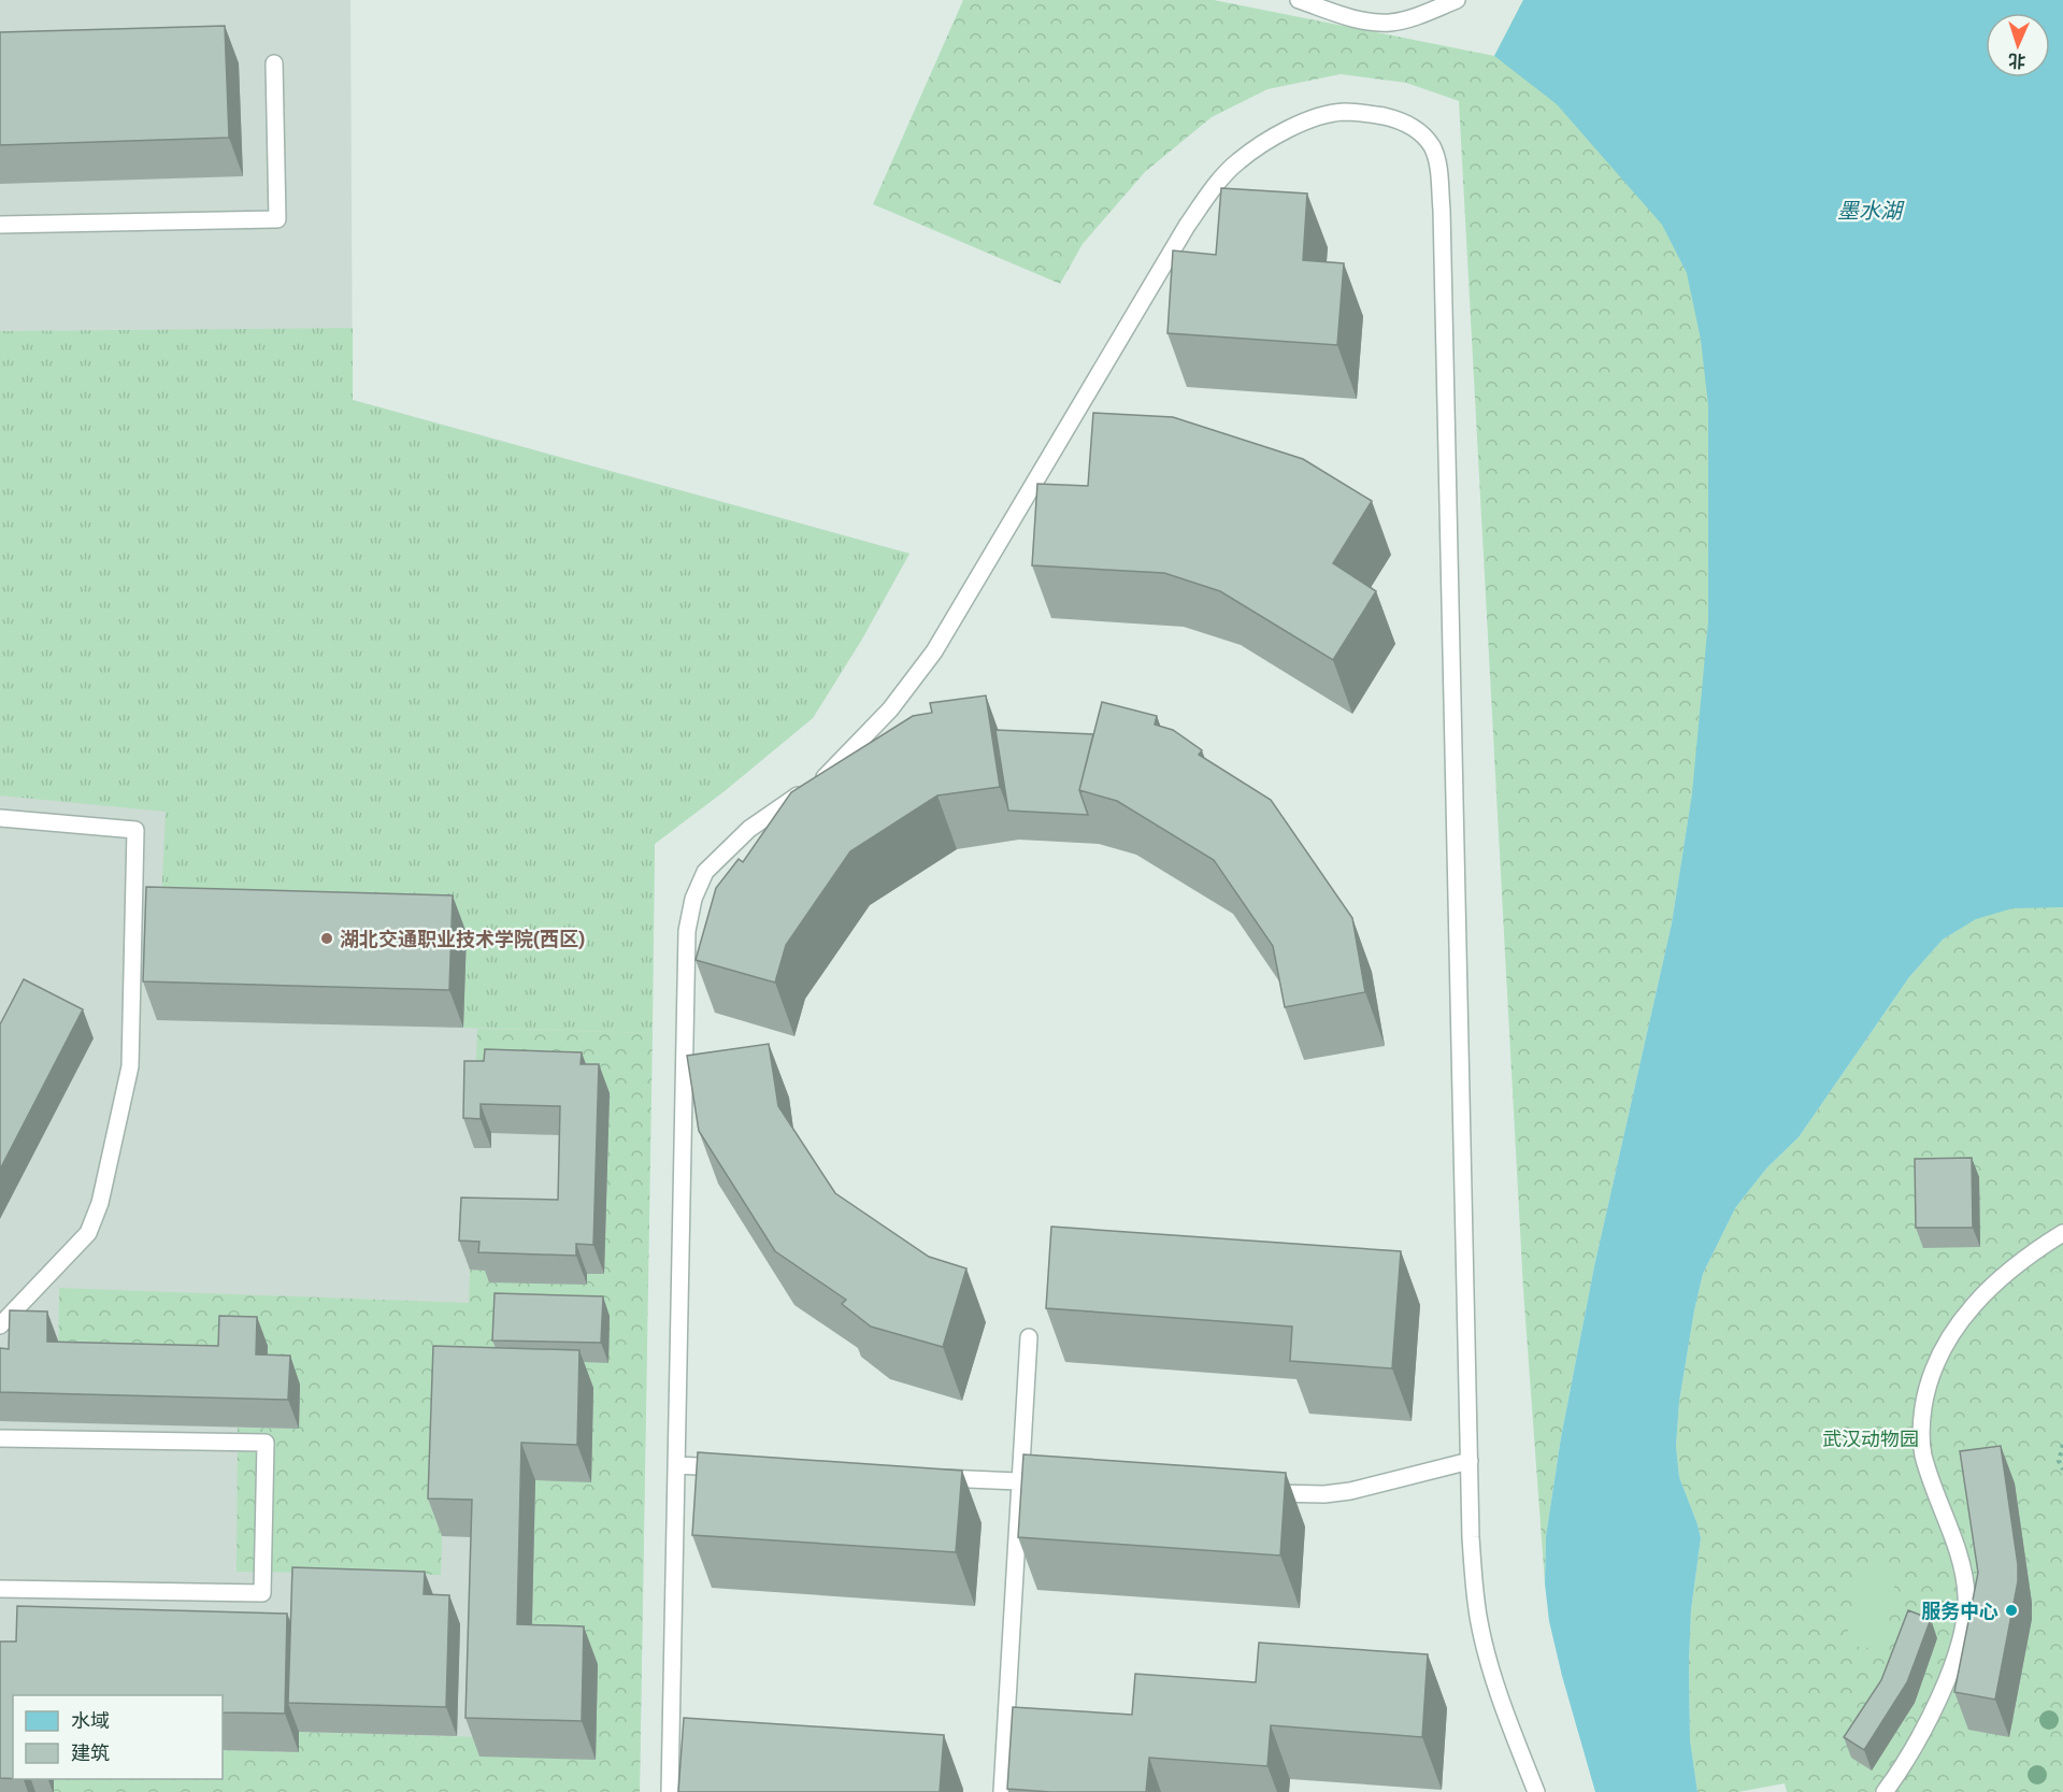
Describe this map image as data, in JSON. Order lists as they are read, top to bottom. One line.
{"water":["墨水湖"],"parks":["武汉动物园"],"places":["湖北交通职业技术学院(西区)","服务中心"],"legend":["水域","建筑"],"north":"bottom"}
